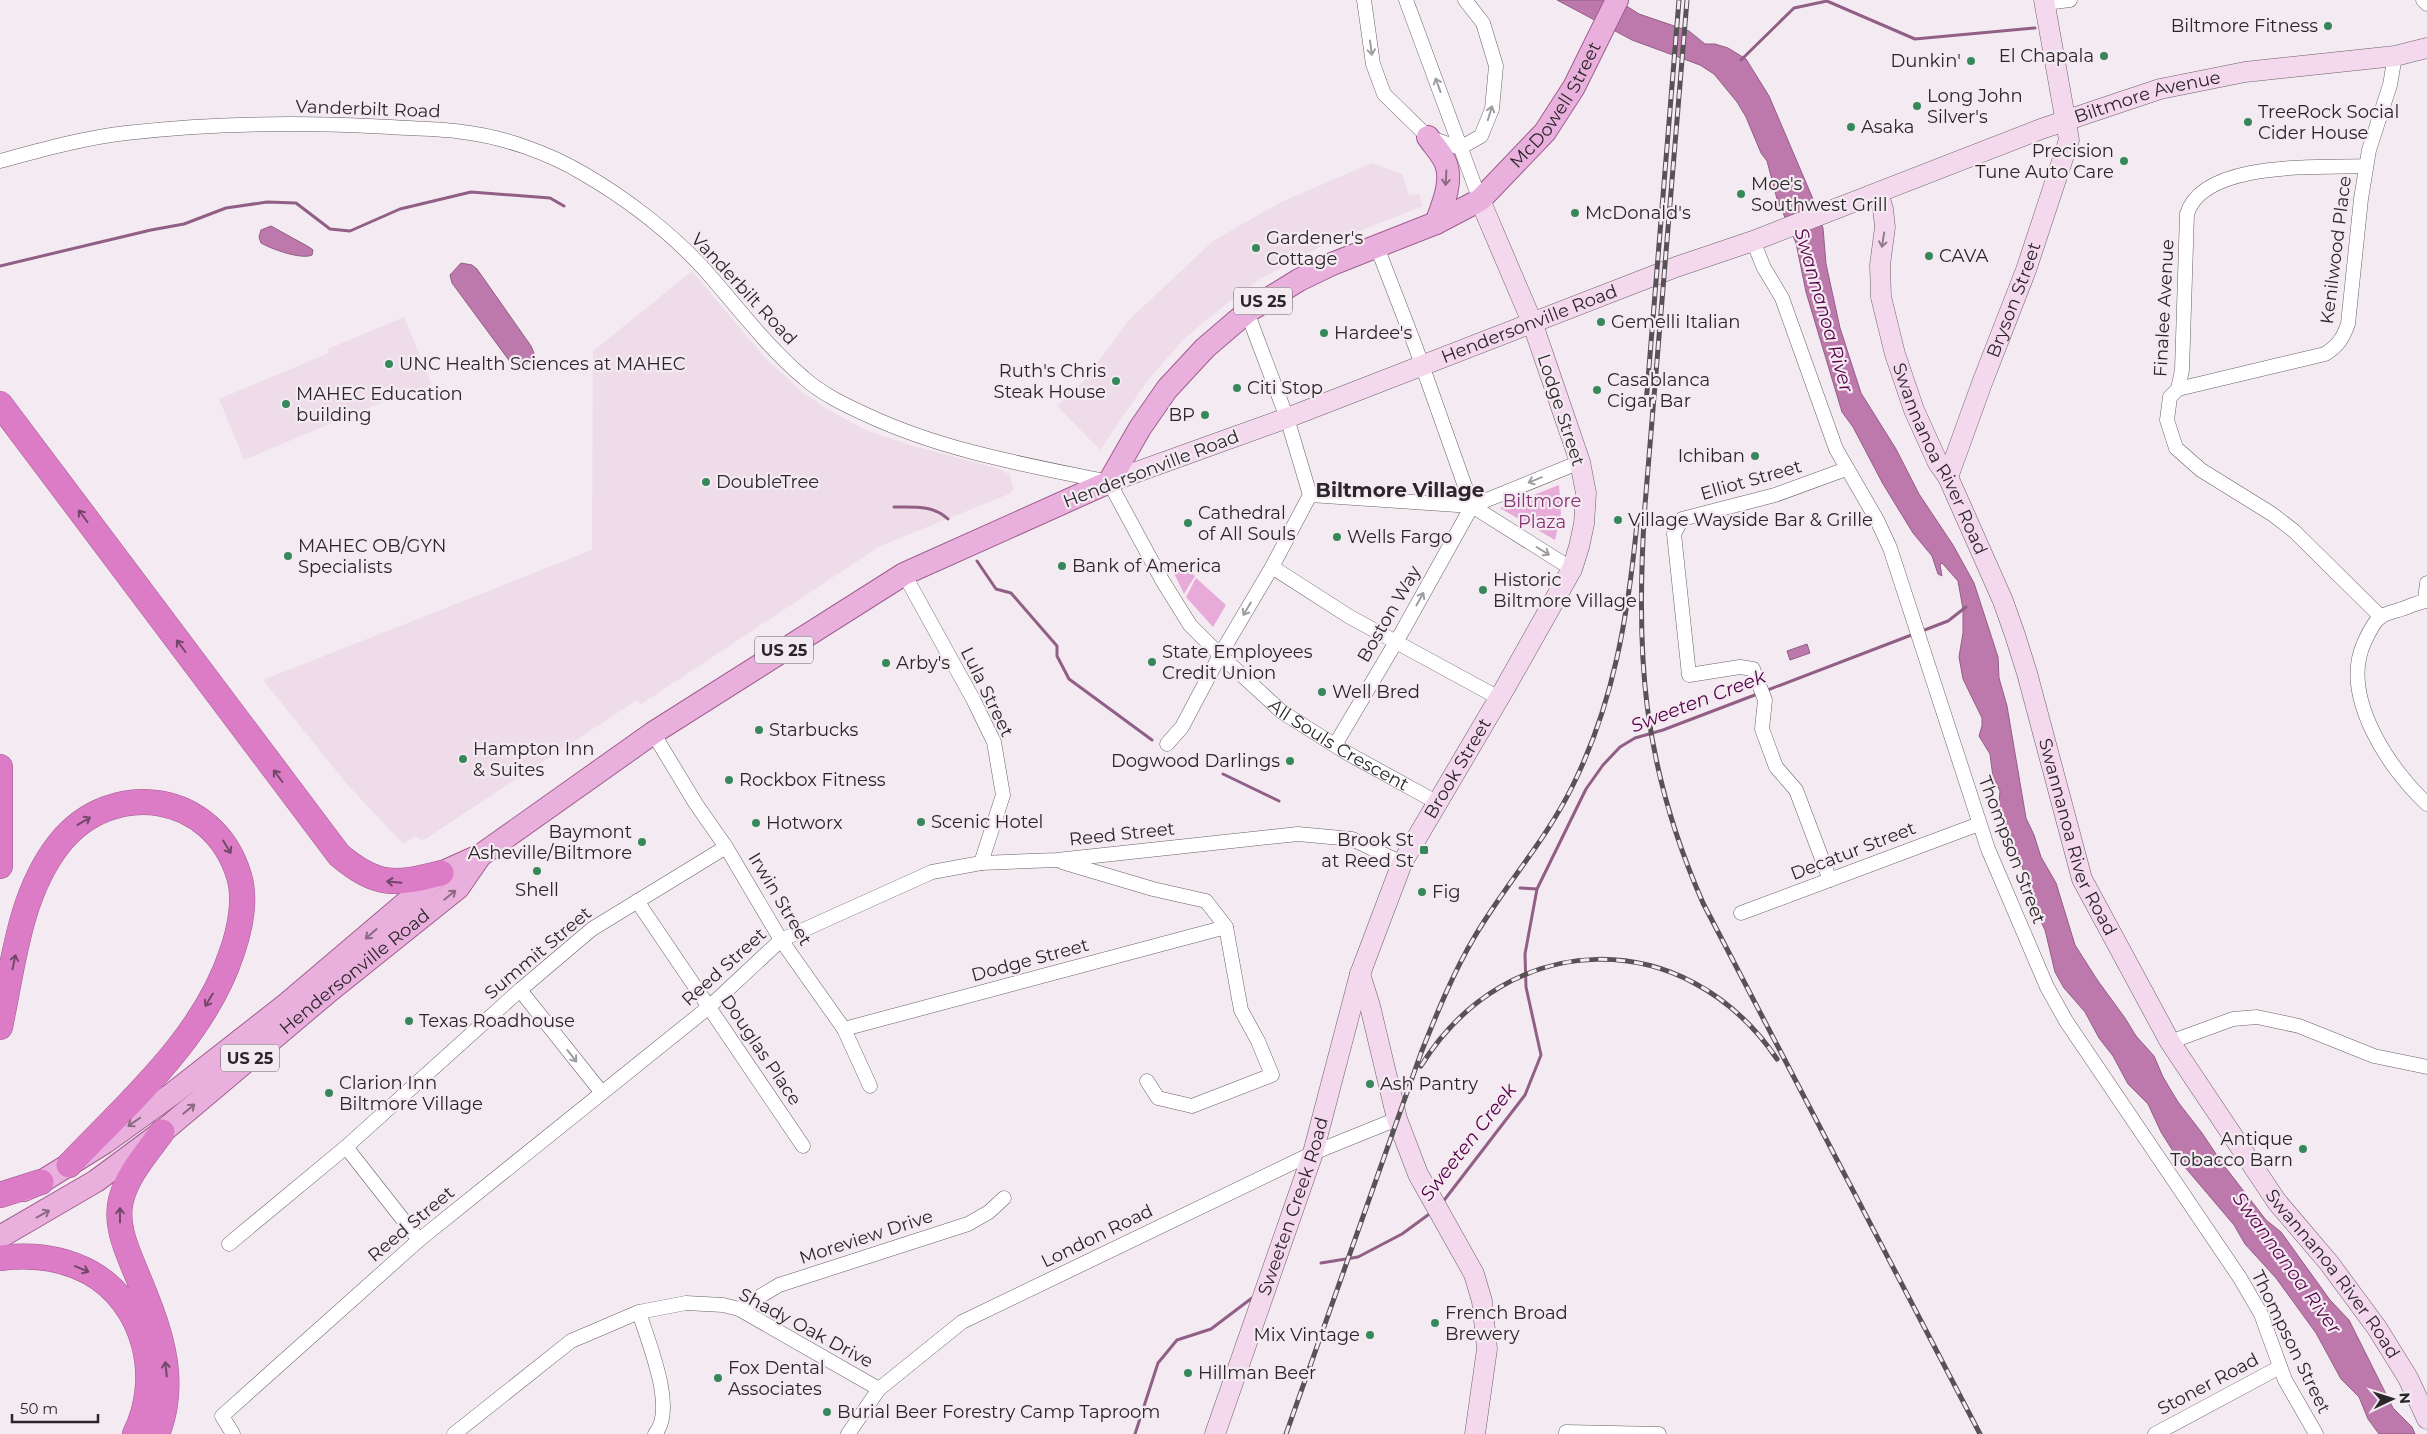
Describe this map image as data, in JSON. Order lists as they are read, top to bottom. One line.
{"streets":{"main road":["Biltmore Avenue","McDowell Street","Bryson Street","US 25","Hendersonville Road","Lodge Street","Swannanoa River Road","Brook Street","Sweeten Creek Road"],"street":["Vanderbilt Road","Kenilwood Place","Finalee Avenue","Elliot Street","Boston Way","Lula Street","All Souls Crescent","Reed Street","Thompson Street","Decatur Street","Irwin Street","Summit Street","Dodge Street","Douglas Place","London Road","Moreview Drive","Shady Oak Drive","Stoner Road"]},"crossings":[["Biltmore Avenue","Kenilwood Place"],["Biltmore Avenue","Bryson Street"],["Biltmore Avenue","Hendersonville Road"],["Biltmore Avenue","Swannanoa River Road"],["McDowell Street","US 25"],["McDowell Street","Lodge Street"],["Vanderbilt Road","US 25"],["Vanderbilt Road","Hendersonville Road"],["Vanderbilt Road","All Souls Crescent"],["Kenilwood Place","Finalee Avenue"],["Bryson Street","Swannanoa River Road"],["US 25","Hendersonville Road"],["US 25","Lodge Street"],["US 25","All Souls Crescent"],["Hendersonville Road","Lodge Street"],["Hendersonville Road","Swannanoa River Road"],["Hendersonville Road","Lula Street"],["Hendersonville Road","All Souls Crescent"],["Hendersonville Road","Thompson Street"],["Hendersonville Road","Irwin Street"],["Lodge Street","Brook Street"],["Elliot Street","Thompson Street"],["Elliot Street","Decatur Street"],["Boston Way","All Souls Crescent"],["Lula Street","Reed Street"],["All Souls Crescent","Brook Street"],["Brook Street","Reed Street"],["Brook Street","Sweeten Creek Road"],["Reed Street","Irwin Street"],["Reed Street","Douglas Place"],["Thompson Street","Decatur Street"],["Thompson Street","Stoner Road"],["Irwin Street","Summit Street"],["Irwin Street","Dodge Street"],["Summit Street","Douglas Place"],["Sweeten Creek Road","London Road"],["London Road","Shady Oak Drive"],["Moreview Drive","Shady Oak Drive"]],"one_way":["Boston Way"],"districts":["Biltmore Village"],"water":["Swannanoa River","Sweeten Creek"],"parks":["Biltmore Plaza"],"places":{"other":["Biltmore Fitness","El Chapala","Dunkin'","Long John Silver's","TreeRock Social Cider House","Asaka","Precision Tune Auto Care","Moe's Southwest Grill","McDonald's","Gardener's Cottage","CAVA","Gemelli Italian","Hardee's","UNC Health Sciences at MAHEC","Ruth's Chris Steak House","Citi Stop","Casablanca Cigar Bar","MAHEC Education building","BP","Ichiban","DoubleTree","Village Wayside Bar & Grille","Cathedral of All Souls","Wells Fargo","MAHEC OB/GYN Specialists","Bank of America","Historic Biltmore Village","State Employees Credit Union","Arby's","Well Bred","Starbucks","Hampton Inn & Suites","Dogwood Darlings","Rockbox Fitness","Scenic Hotel","Hotworx","Baymont Asheville/Biltmore","Shell","Fig","Texas Roadhouse","Ash Pantry","Clarion Inn Biltmore Village","Antique Tobacco Barn","French Broad Brewery","Mix Vintage","Hillman Beer","Fox Dental Associates","Burial Beer Forestry Camp Taproom"],"transit":["Brook St at Reed St"]},"scale_bar":"50 m","north":"right"}
